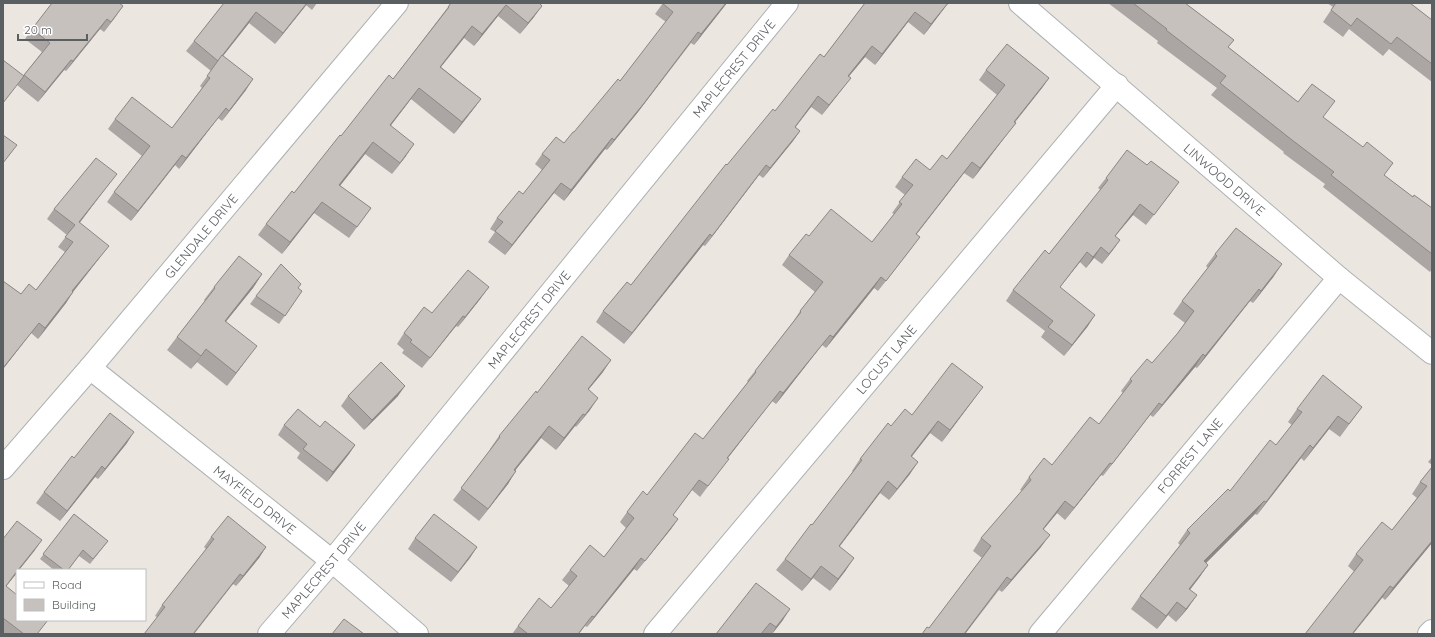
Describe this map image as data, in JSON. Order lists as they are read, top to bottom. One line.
{"streets":{"street":["MAPLECREST DRIVE","LINWOOD DRIVE","GLENDALE DRIVE","LOCUST LANE","FORREST LANE","MAYFIELD DRIVE"]},"crossings":[["MAPLECREST DRIVE","MAYFIELD DRIVE"],["LINWOOD DRIVE","LOCUST LANE"],["LINWOOD DRIVE","FORREST LANE"],["GLENDALE DRIVE","MAYFIELD DRIVE"]],"legend":["Road","Building"],"scale_bar":"20 m"}
